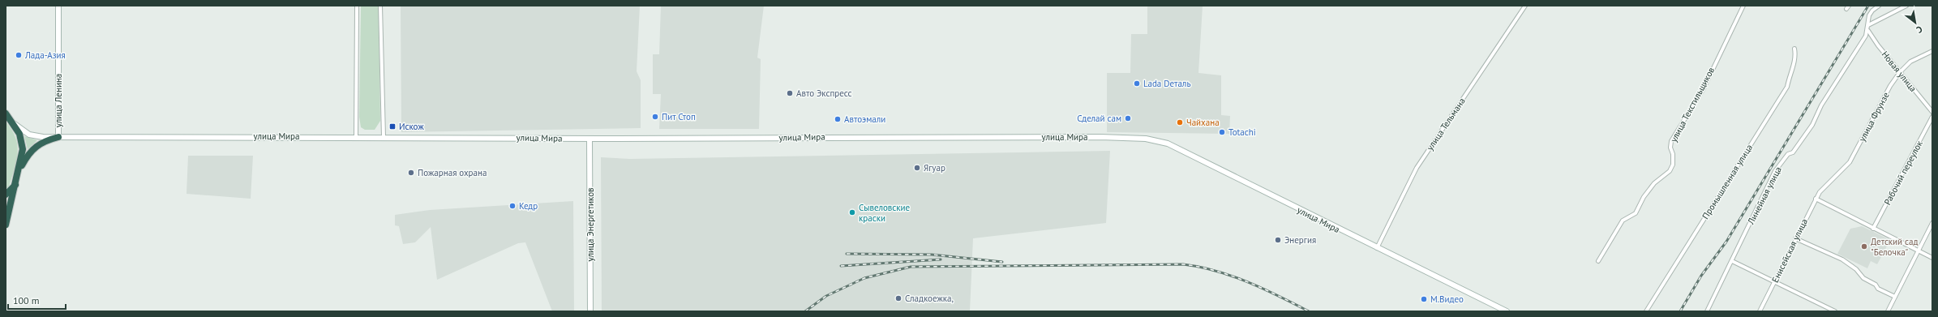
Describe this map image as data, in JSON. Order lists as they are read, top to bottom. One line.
{"streets":{"main road":["улица Ленина","улица Мира","улица Энергетиков"],"street":["Новая улица","улица Текстильщиков","улица Фрунзе","улица Тельмана","Рабочий переулок","Промышленная улица","Линейная улица","Енисейская улица"]},"crossings":[["Новая улица","улица Фрунзе"],["Новая улица","Линейная улица"],["улица Ленина","улица Мира"],["улица Фрунзе","Енисейская улица"],["улица Тельмана","улица Мира"],["улица Мира","улица Энергетиков"]],"places":{"other":["Лада-Азия","Lada Dеталь","Авто Экспресс","Пит Стоп","Сделай сам","Автоэмали","Чайхана","Totachi","Ягуар","Пожарная охрана","Кедр","Сывеловские краски","Энергия","Детский сад \"Белочка\"","Сладкоежка,","М.Видео"],"transit":["Искож"]},"scale_bar":"100 m","north":"bottom right"}
